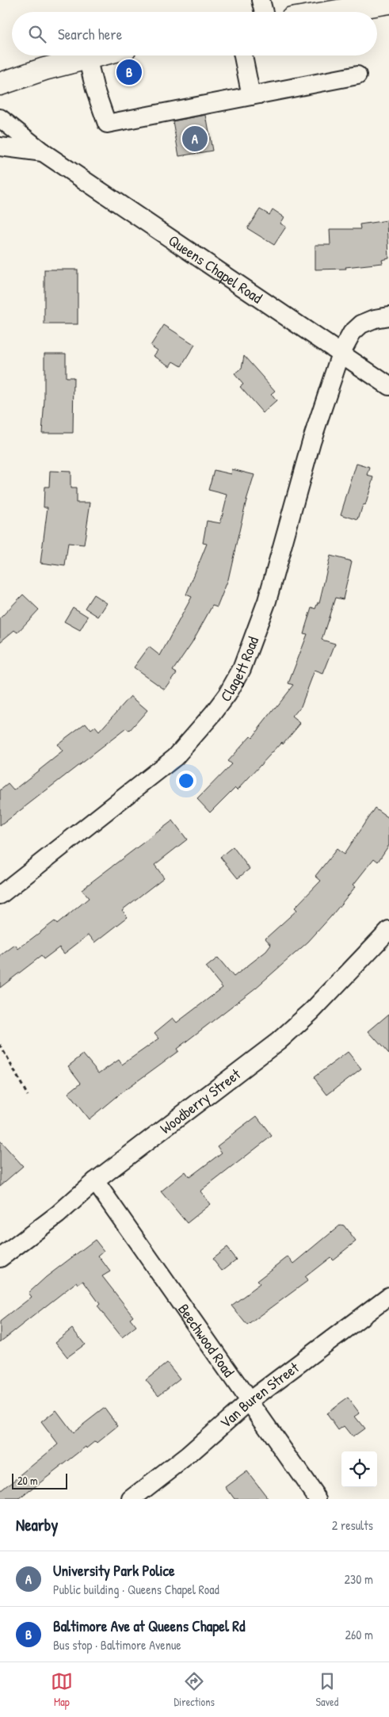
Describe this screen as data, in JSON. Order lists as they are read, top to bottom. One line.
{"streets":{"street":["Queens Chapel Road","Clagett Road","Woodberry Street","Beechwood Road","Van Buren Street"]},"crossings":[["Queens Chapel Road","Clagett Road"],["Woodberry Street","Beechwood Road"],["Beechwood Road","Van Buren Street"]],"scale_bar":"20 m","page":{"search":"Search here","pins":["B","A"],"scale":"20 m","heading":["Nearby","2 results"],"list":[{"mark":"A","name":"University Park Police","note":"Public building · Queens Chapel Road","value":"230 m"},{"mark":"B","name":"Baltimore Ave at Queens Chapel Rd","note":"Bus stop · Baltimore Avenue","value":"260 m"}],"nav":["Map","Directions","Saved"]}}
